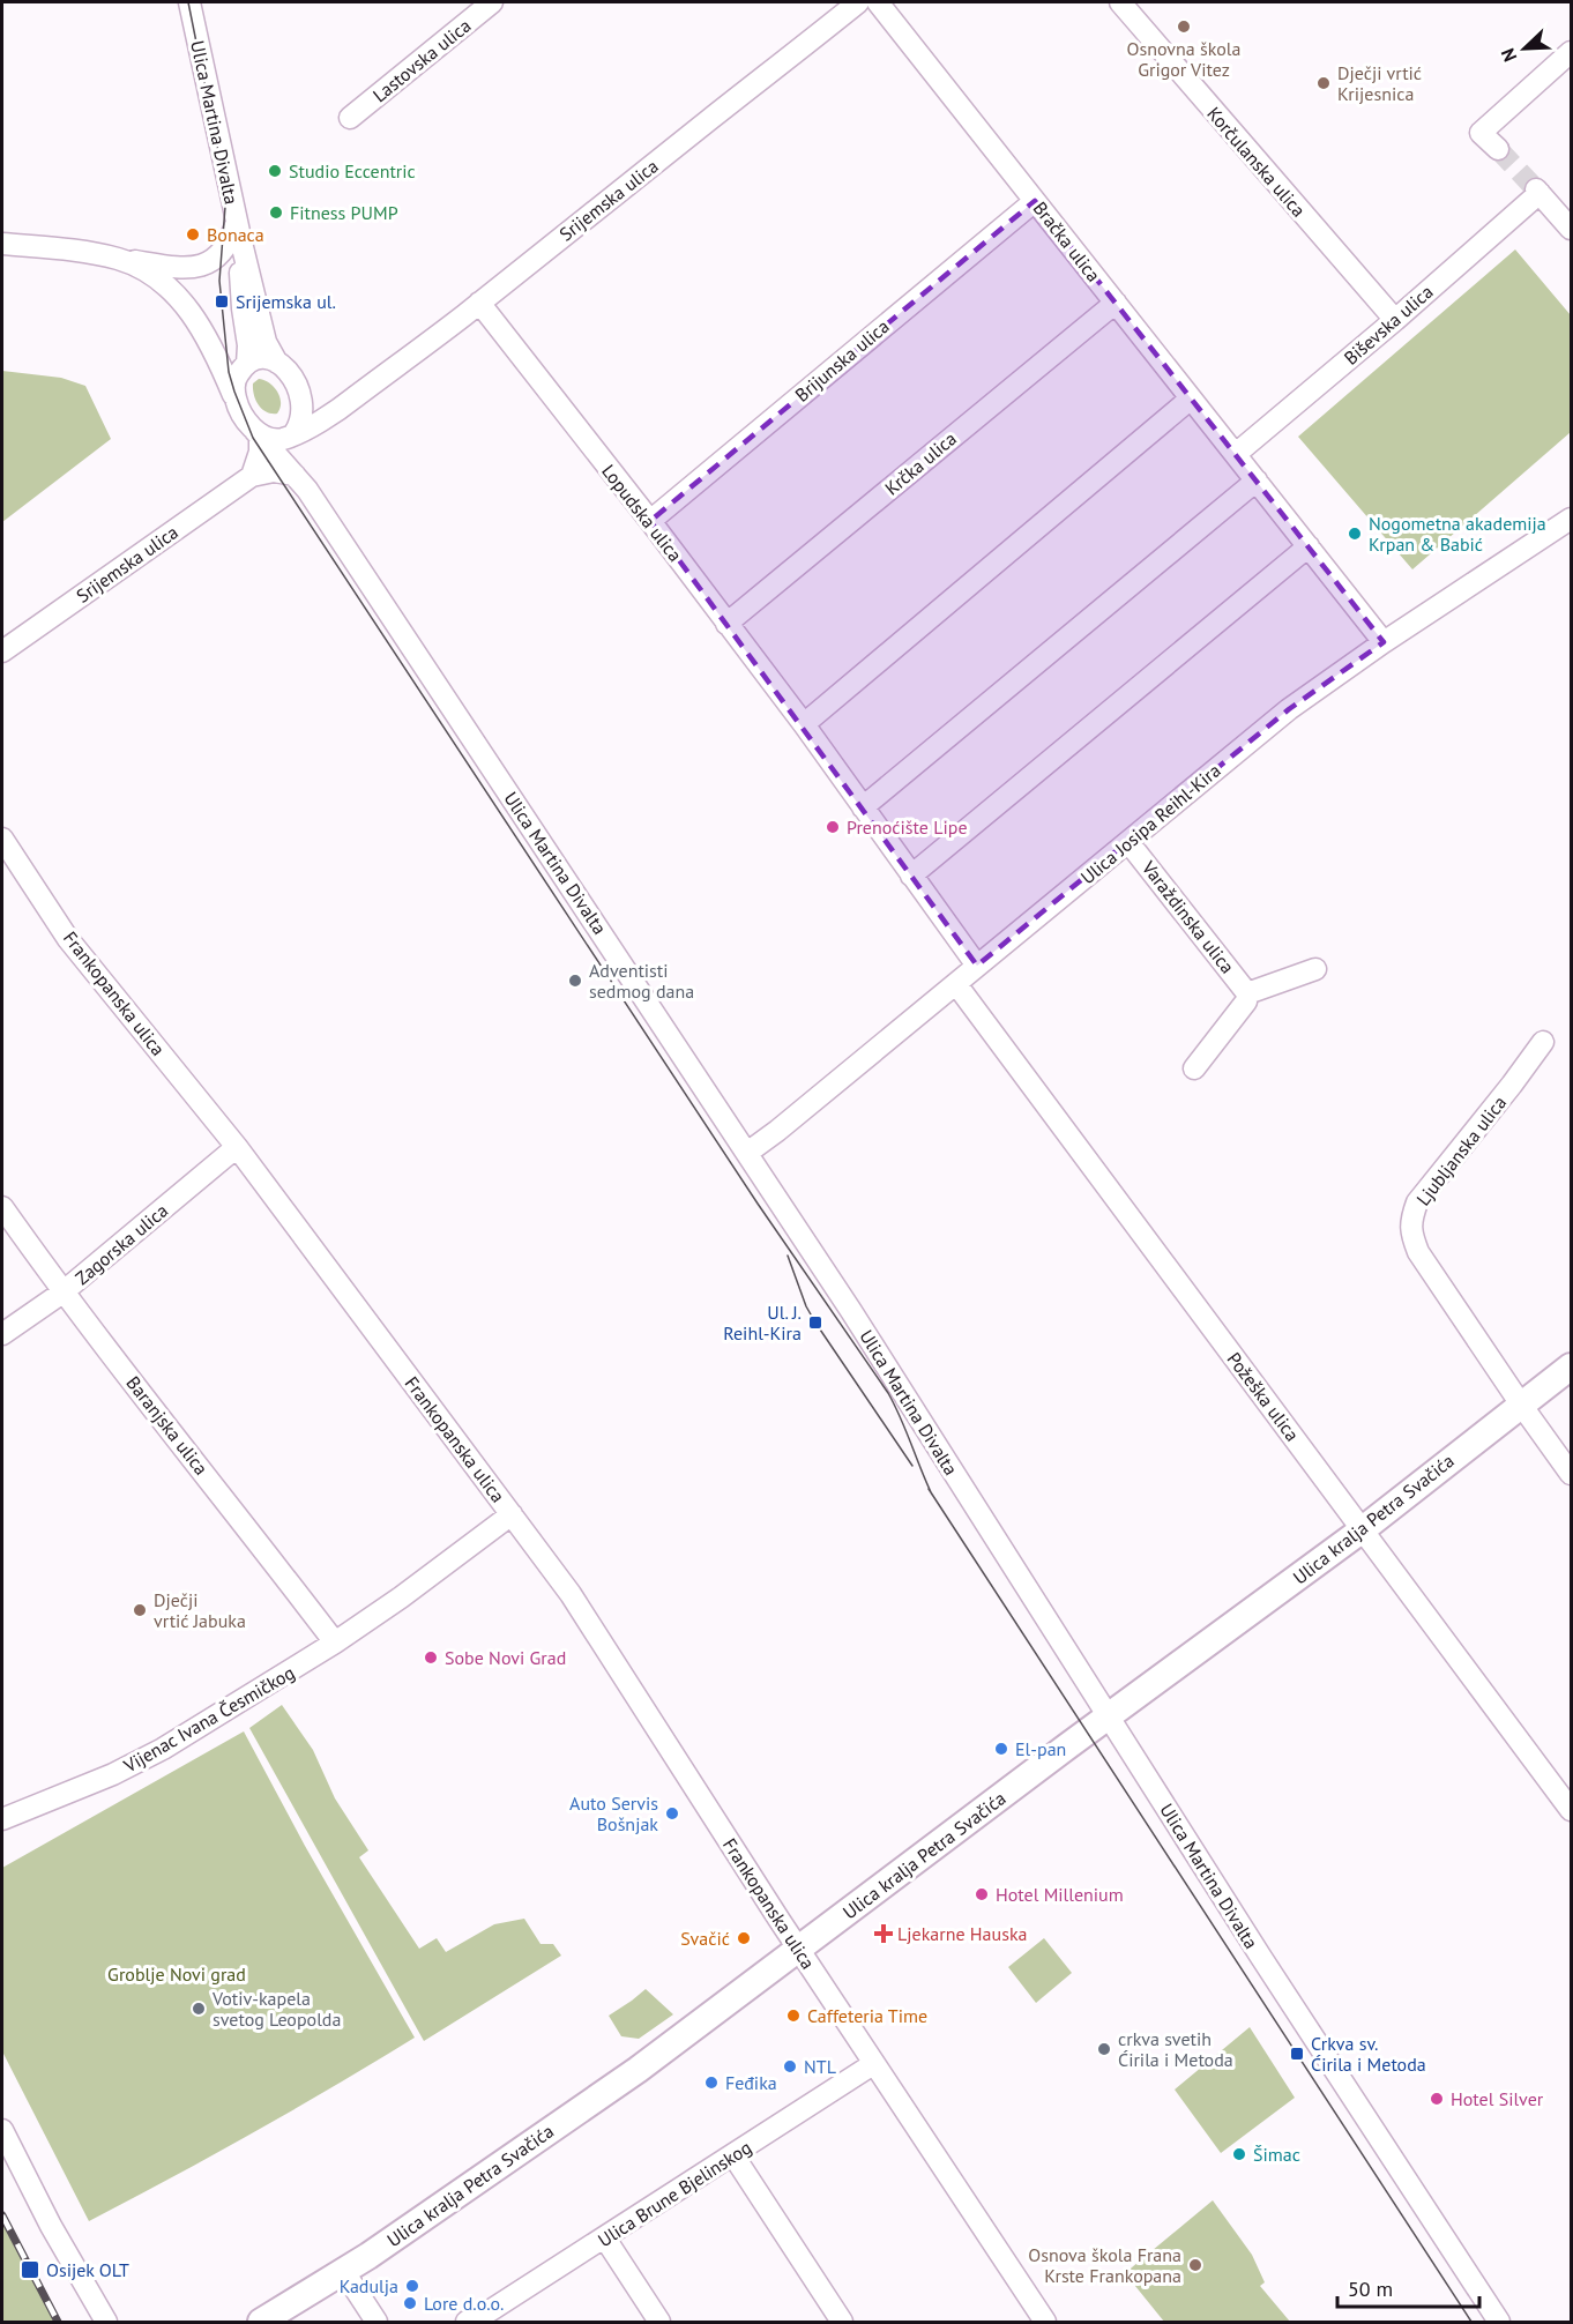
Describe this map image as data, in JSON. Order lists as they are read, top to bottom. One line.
{"streets":{"main road":["Ulica kralja Petra Svačića"],"street":["Lastovska ulica","Ulica Martina Divalta","Korčulanska ulica","Srijemska ulica","Bračka ulica","Biševska ulica","Brijunska ulica","Krčka ulica","Lopudska ulica","Ulica Josipa Reihl-Kira","Varaždinska ulica","Frankopanska ulica","Ljubljanska ulica","Zagorska ulica","Požeška ulica","Baranjska ulica","Vijenac Ivana Česmičkog","Ulica Brune Bjelinskog"]},"crossings":[["Ulica Martina Divalta","Srijemska ulica"],["Ulica Martina Divalta","Ulica Josipa Reihl-Kira"],["Ulica Martina Divalta","Ulica kralja Petra Svačića"],["Korčulanska ulica","Biševska ulica"],["Srijemska ulica","Lopudska ulica"],["Bračka ulica","Biševska ulica"],["Bračka ulica","Brijunska ulica"],["Bračka ulica","Krčka ulica"],["Bračka ulica","Ulica Josipa Reihl-Kira"],["Brijunska ulica","Lopudska ulica"],["Krčka ulica","Lopudska ulica"],["Lopudska ulica","Ulica Josipa Reihl-Kira"],["Ulica Josipa Reihl-Kira","Varaždinska ulica"],["Ulica Josipa Reihl-Kira","Požeška ulica"],["Frankopanska ulica","Zagorska ulica"],["Frankopanska ulica","Ulica kralja Petra Svačića"],["Frankopanska ulica","Vijenac Ivana Česmičkog"],["Frankopanska ulica","Ulica Brune Bjelinskog"],["Ljubljanska ulica","Ulica kralja Petra Svačića"],["Zagorska ulica","Baranjska ulica"],["Požeška ulica","Ulica kralja Petra Svačića"],["Baranjska ulica","Vijenac Ivana Česmičkog"]],"parks":["Groblje Novi grad"],"places":{"other":["Osnovna škola Grigor Vitez","Dječji vrtić Krijesnica","Studio Eccentric","Fitness PUMP","Bonaca","Nogometna akademija Krpan & Babić","Prenoćište Lipe","Adventisti sedmog dana","Dječji vrtić Jabuka","Sobe Novi Grad","El-pan","Auto Servis Bošnjak","Hotel Millenium","Svačić","Votiv-kapela svetog Leopolda","Caffeteria Time","crkva svetih Ćirila i Metoda","NTL","Feđika","Hotel Silver","Šimac","Osnova škola Frana Krste Frankopana","Kadulja","Lore d.o.o."],"transit":["Srijemska ul.","Ul. J. Reihl-Kira","Crkva sv. Ćirila i Metoda","Osijek OLT"],"health":["Ljekarne Hauska"]},"scale_bar":"50 m","north":"bottom left"}
